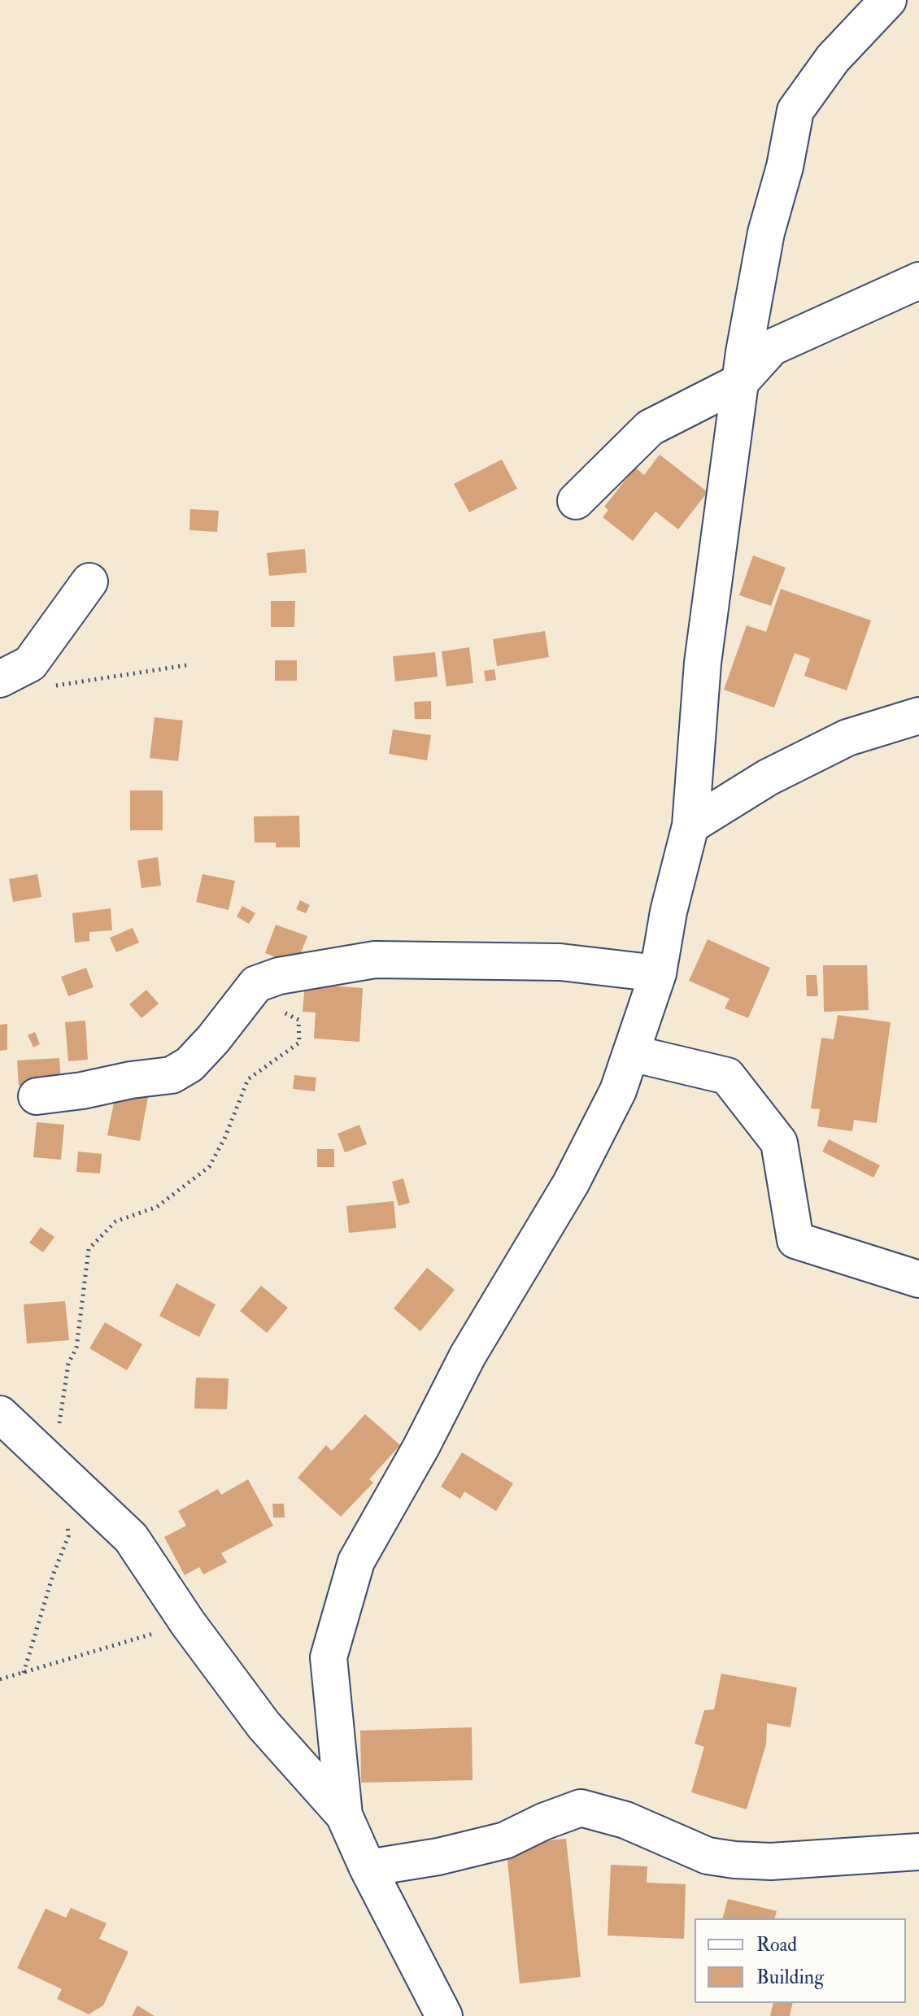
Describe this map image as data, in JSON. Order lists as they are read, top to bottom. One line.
{"legend":["Road","Building"]}
